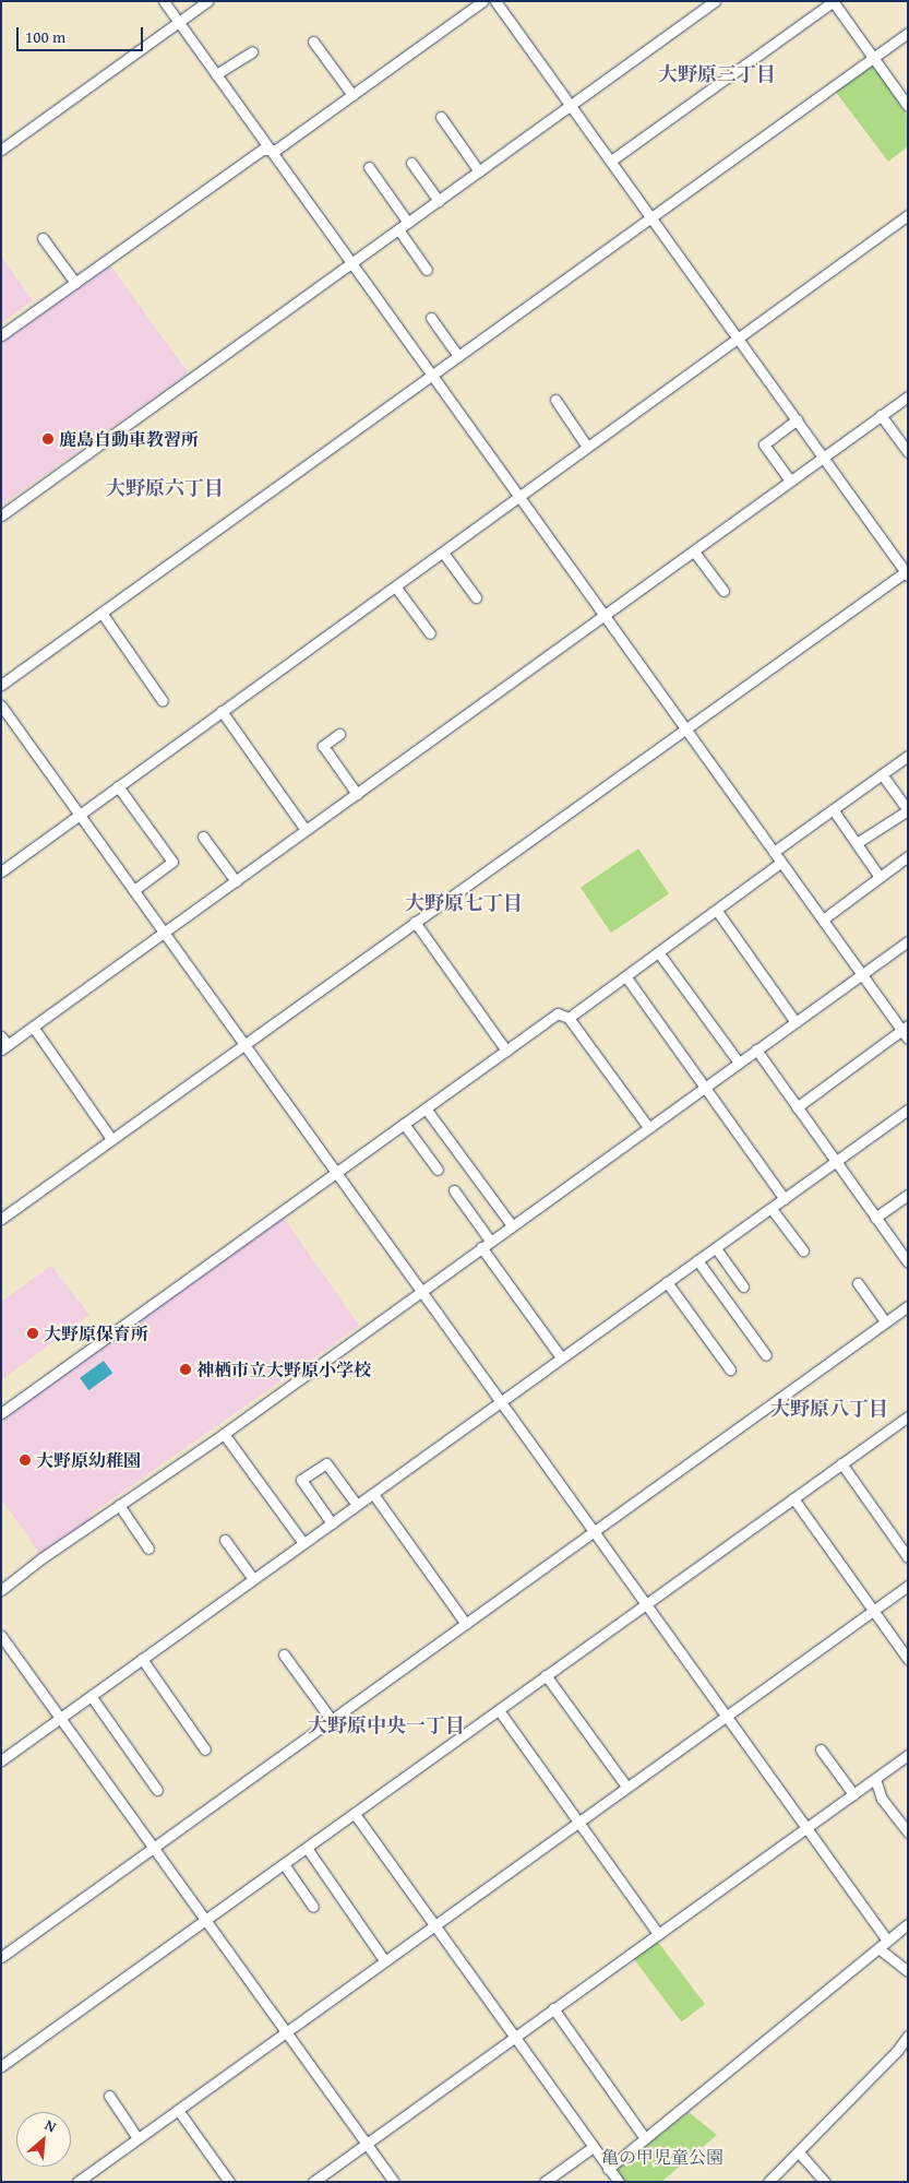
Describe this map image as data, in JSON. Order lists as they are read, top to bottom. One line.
{"districts":["大野原三丁目","大野原六丁目","大野原七丁目","大野原八丁目","大野原中央一丁目"],"parks":["亀の甲児童公園"],"places":["鹿島自動車教習所","大野原保育所","神栖市立大野原小学校","大野原幼稚園"],"scale_bar":"100 m","north":"top right"}
